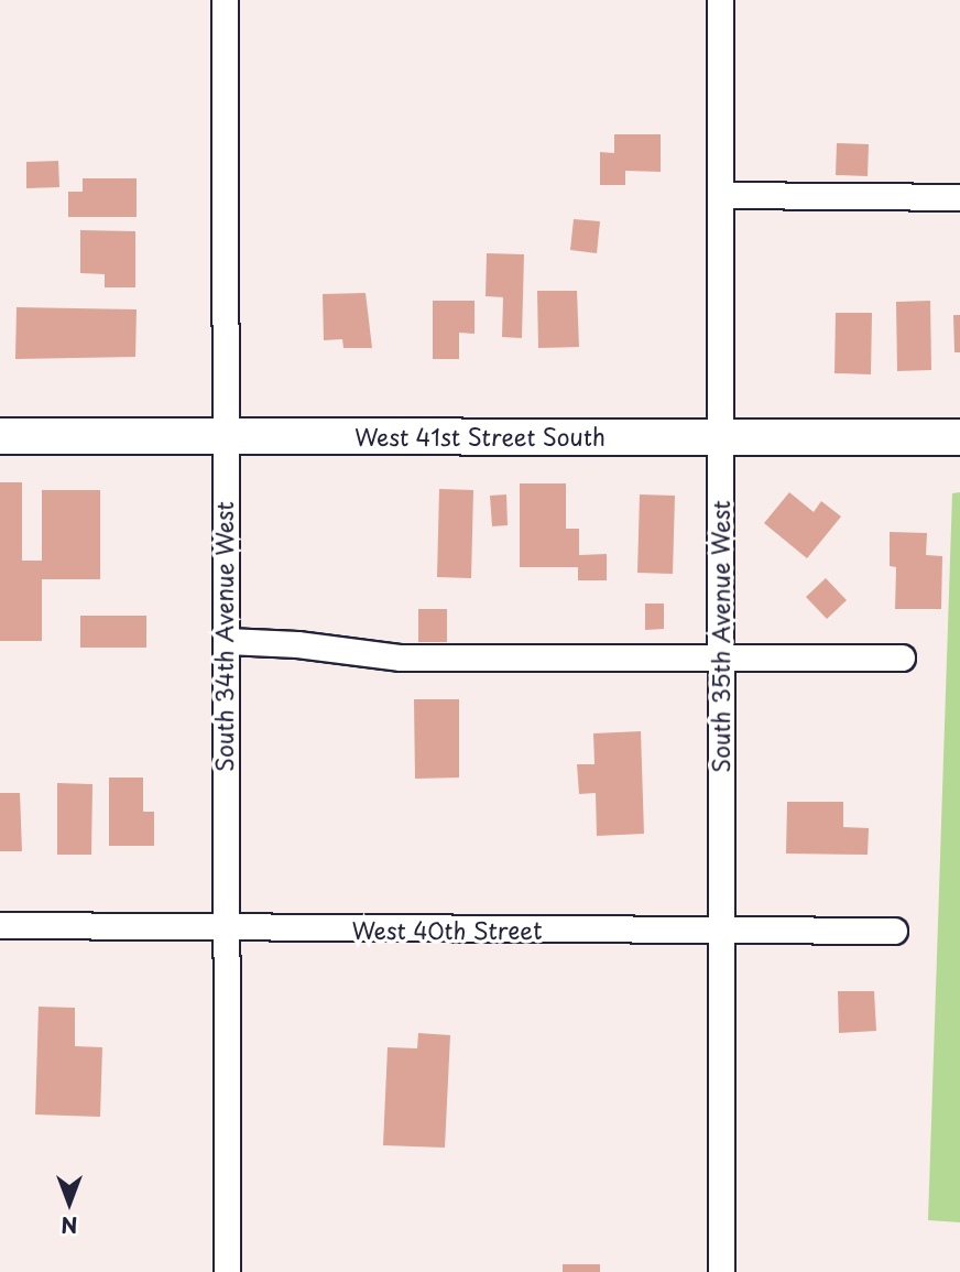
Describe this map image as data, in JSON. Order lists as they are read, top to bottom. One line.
{"streets":{"main road":["West 41st Street South"],"street":["South 34th Avenue West","South 35th Avenue West","West 40th Street"]},"crossings":[["West 41st Street South","South 34th Avenue West"],["West 41st Street South","South 35th Avenue West"],["South 34th Avenue West","West 40th Street"],["South 35th Avenue West","West 40th Street"]],"north":"bottom"}
